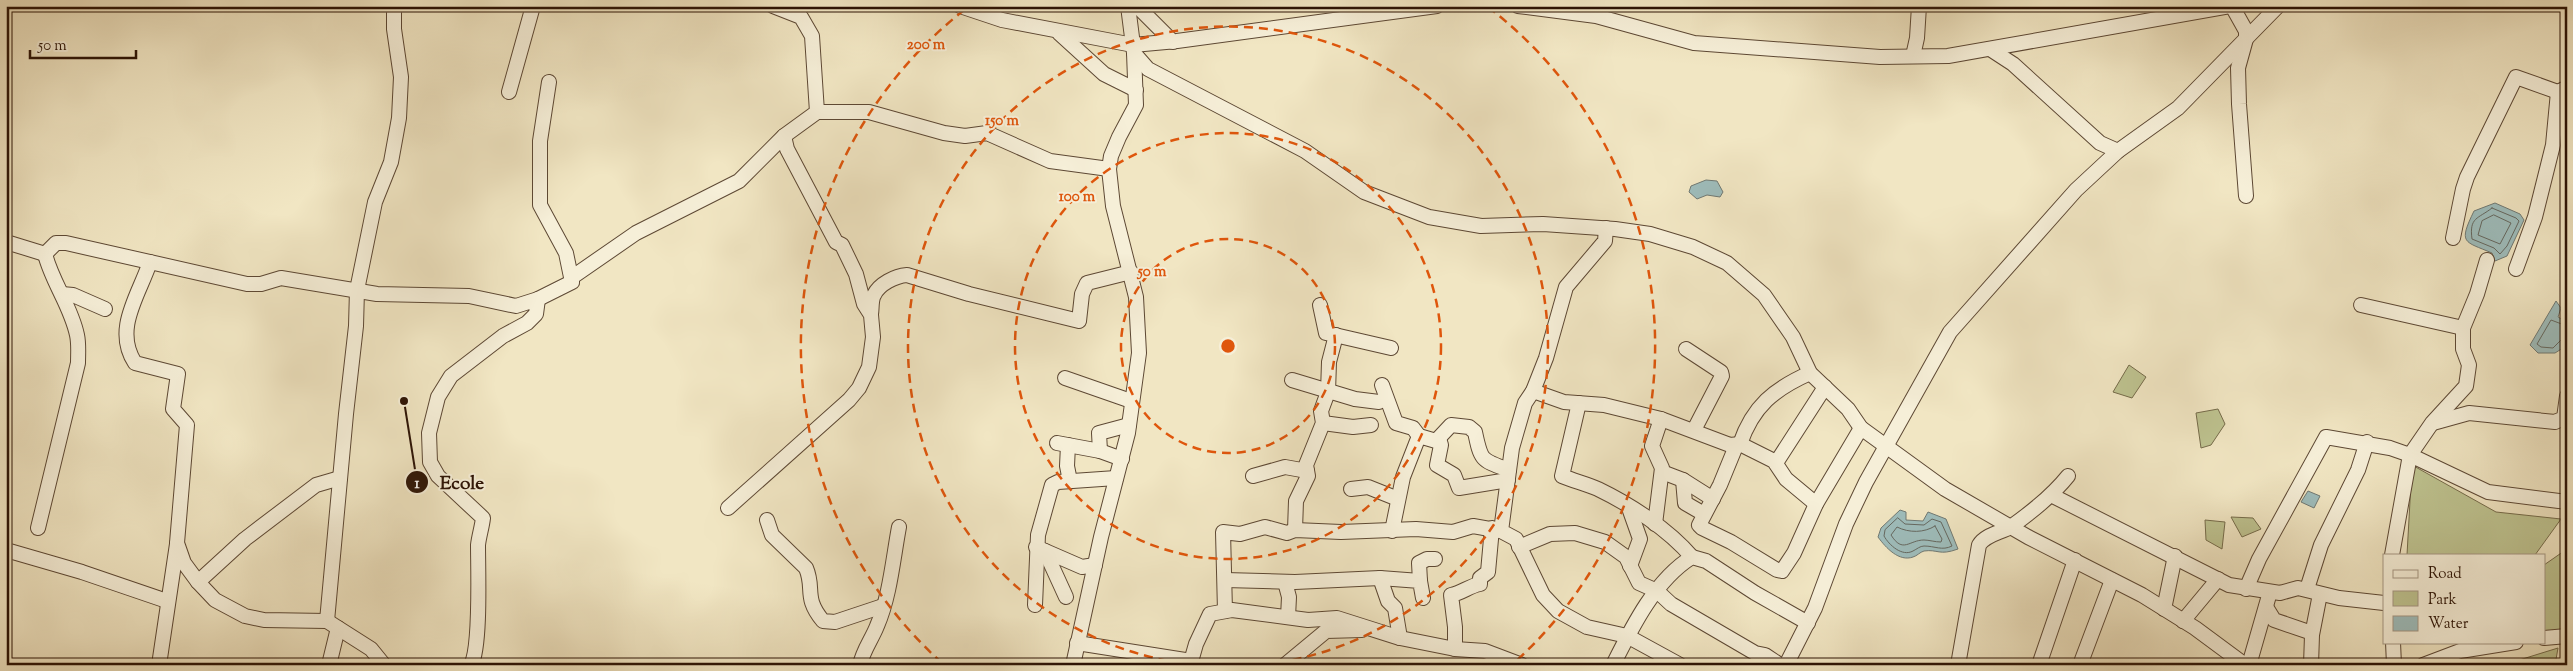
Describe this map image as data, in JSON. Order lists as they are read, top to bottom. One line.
{"places":["Ecole"],"legend":["Road","Park","Water"],"scale_bar":"50 m","rings":["200 m","150 m","100 m","50 m"]}
